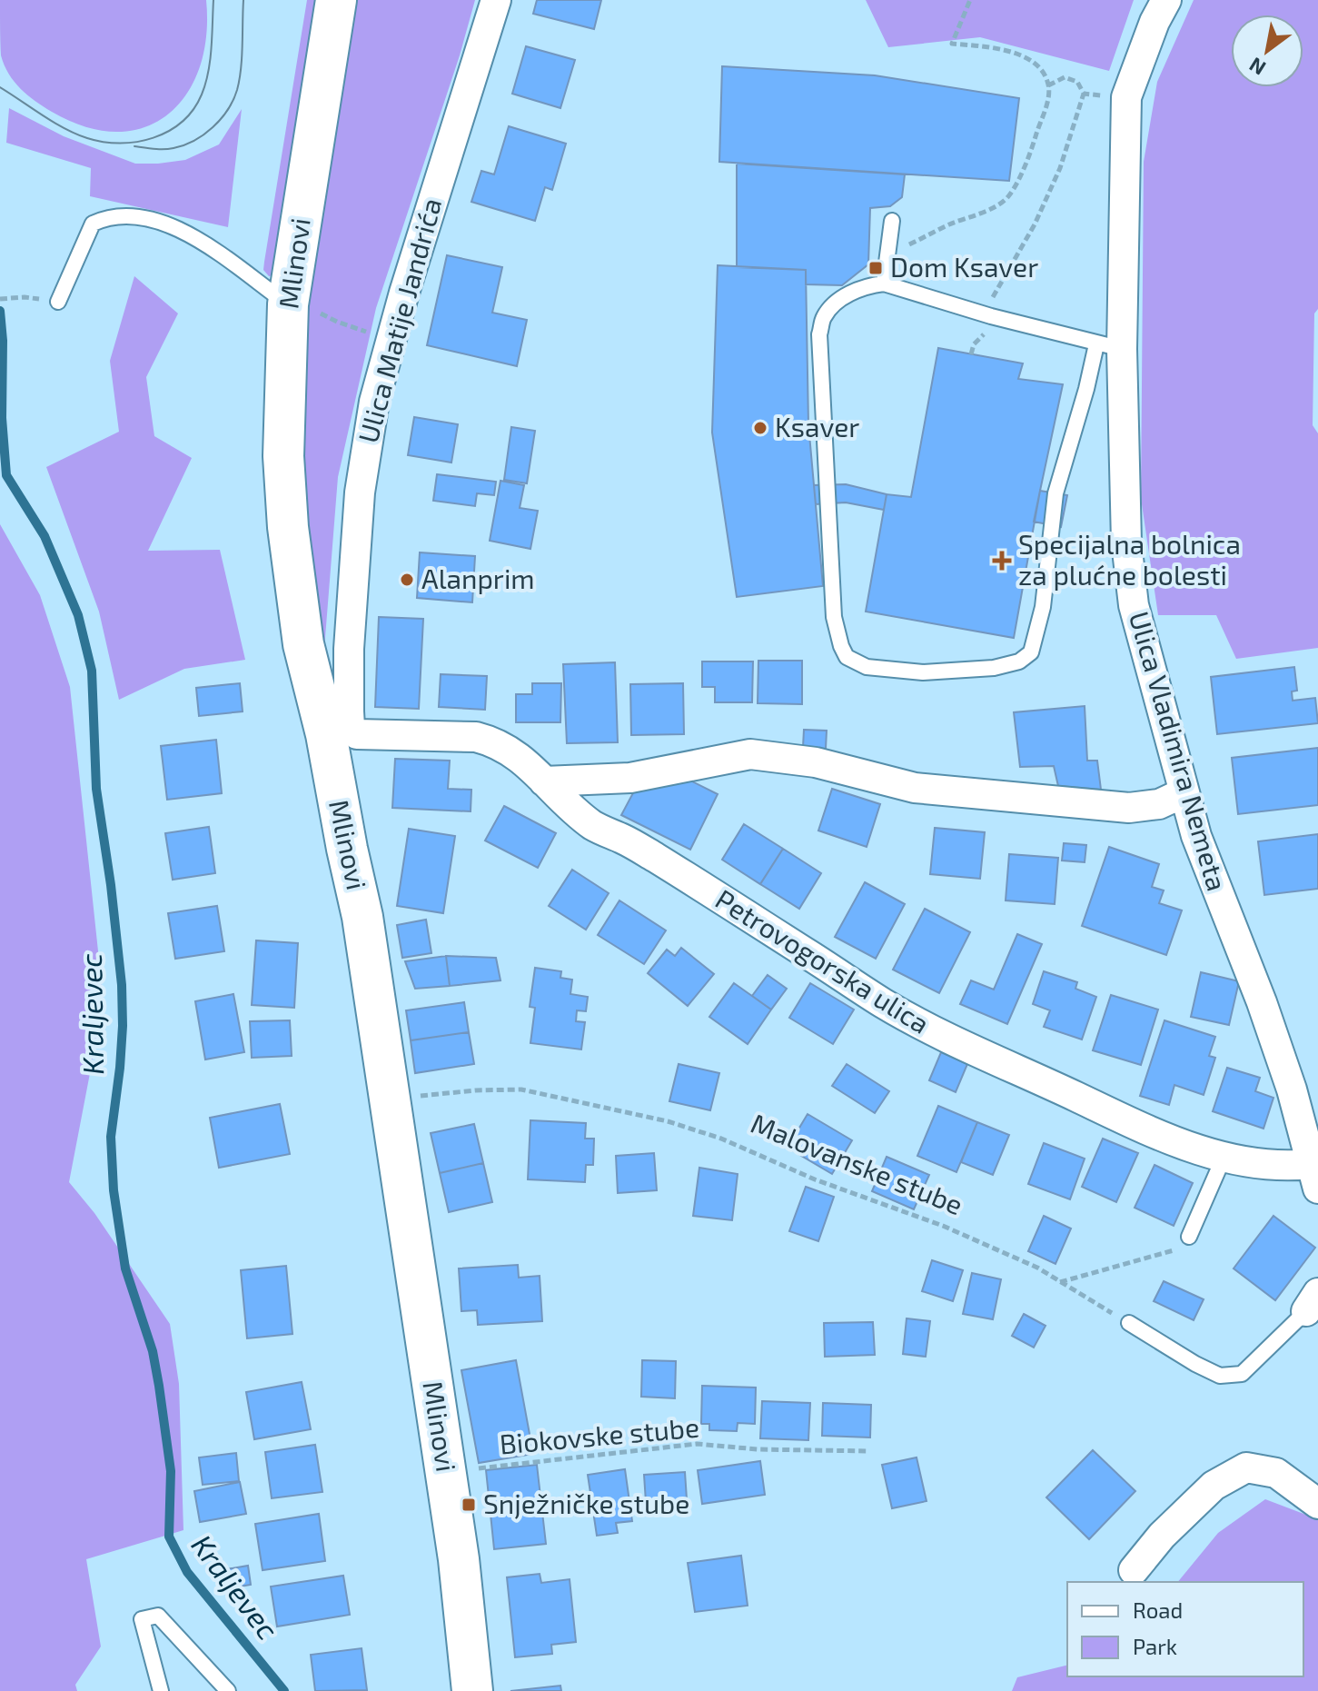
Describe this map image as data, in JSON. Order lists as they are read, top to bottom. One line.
{"streets":{"main road":["Mlinovi"],"street":["Ulica Matije Jandrića","Ulica Vladimira Nemeta","Petrovogorska ulica"],"path":["Malovanske stube","Biokovske stube"]},"crossings":[["Ulica Matije Jandrića","Petrovogorska ulica"],["Ulica Vladimira Nemeta","Petrovogorska ulica"]],"water":["Kraljevec"],"places":{"transit":["Dom Ksaver","Snježničke stube"],"other":["Ksaver","Alanprim"],"health":["Specijalna bolnica za plućne bolesti"]},"legend":["Road","Park"],"north":"bottom left"}
